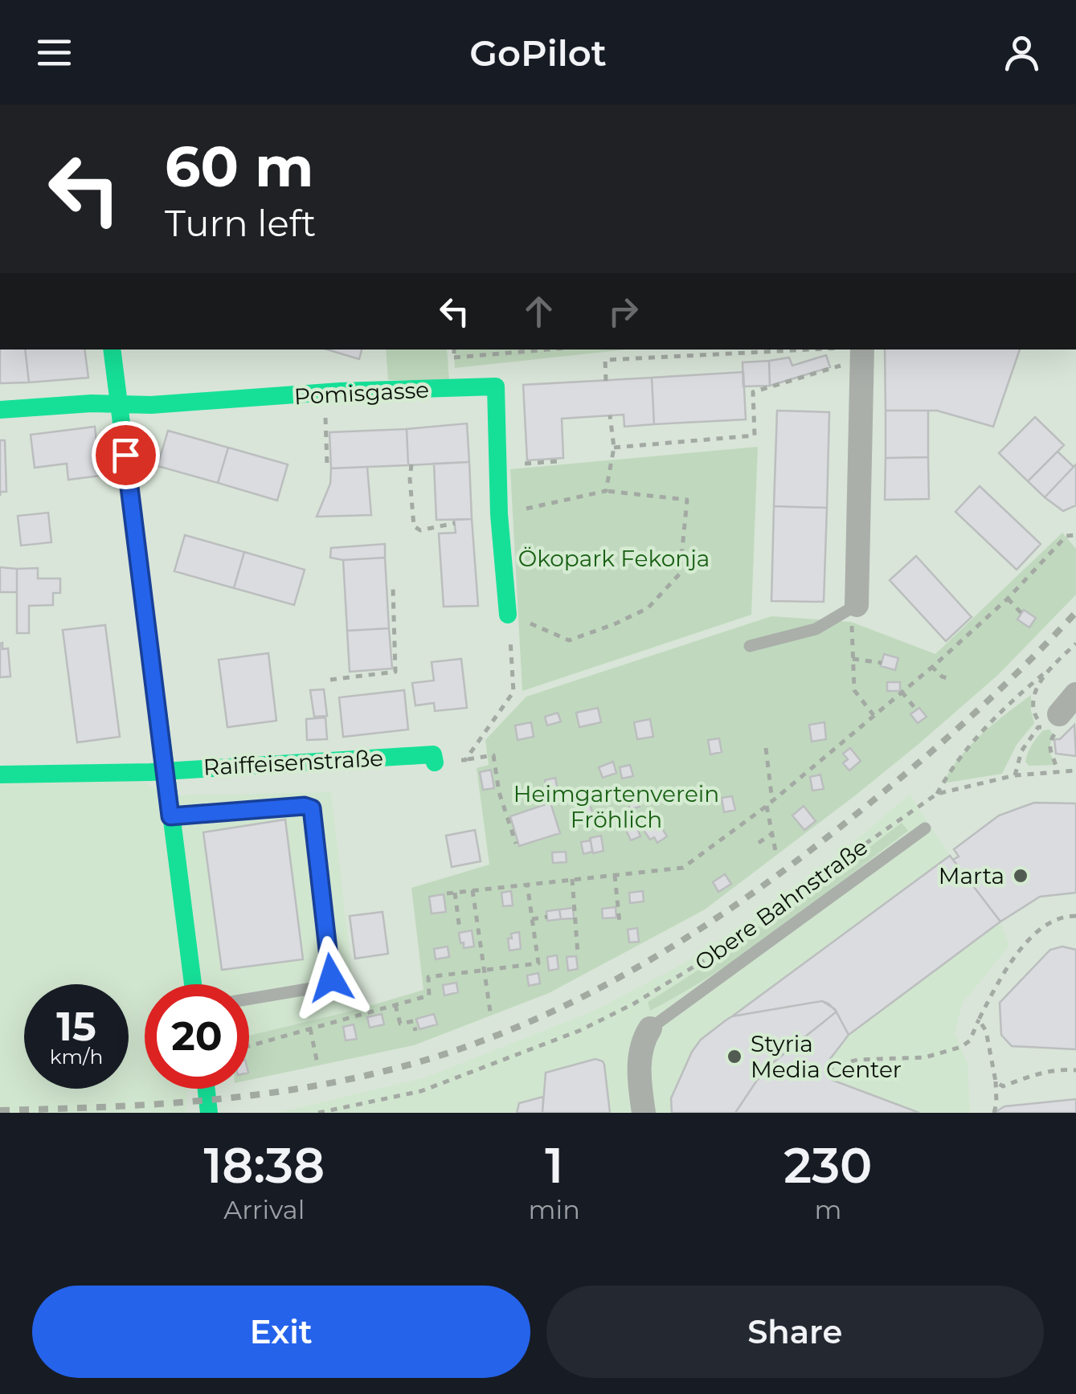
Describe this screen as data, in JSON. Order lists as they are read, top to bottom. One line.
{"streets":{"street":["Pomisgasse","Raiffeisenstraße"],"path":["Obere Bahnstraße"]},"parks":["Ökopark Fekonja","Heimgartenverein Fröhlich"],"places":["Marta","Styria Media Center"],"page":{"header":"GoPilot","turn":["60 m","Turn left"],"speed":"15 km/h","limit":"20","eta":["18:38","Arrival","1","min","230","m"],"buttons":["Exit","Share"]}}
